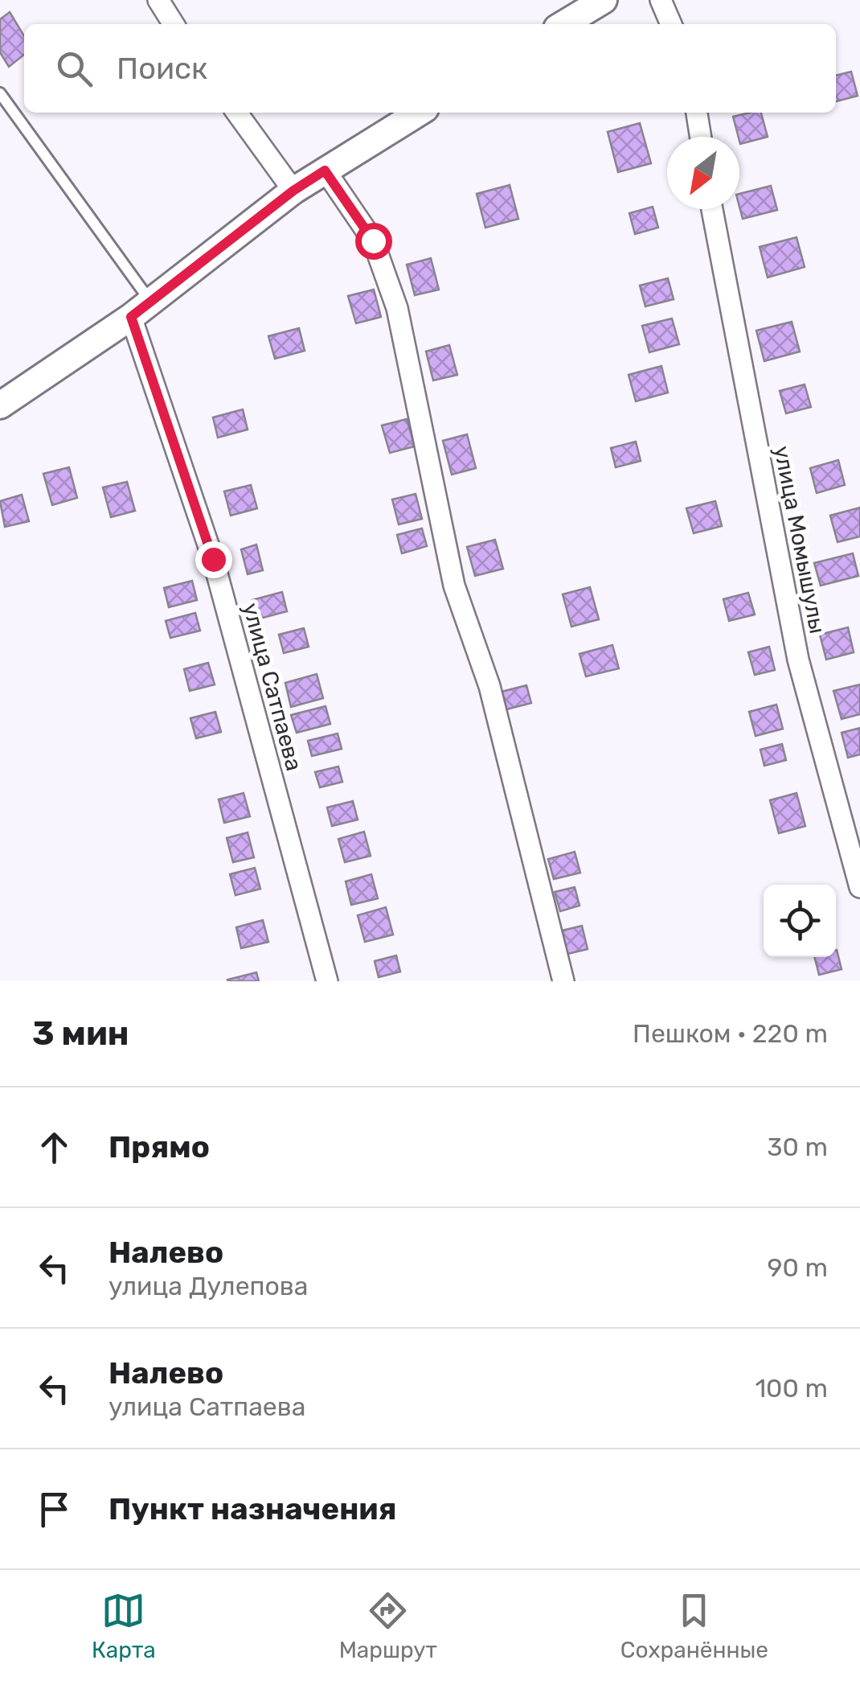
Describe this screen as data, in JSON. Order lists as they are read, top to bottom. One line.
{"streets":{"street":["улица Момышулы","улица Сатпаева"]},"north":"bottom left","page":{"search":"Поиск","heading":["3 мин","Пешком · 220 m"],"list":[["Прямо","30 m"],["Налево","улица Дулепова","90 m"],["Налево","улица Сатпаева","100 m"],"Пункт назначения"],"nav":["Карта","Маршрут","Сохранённые"]}}
